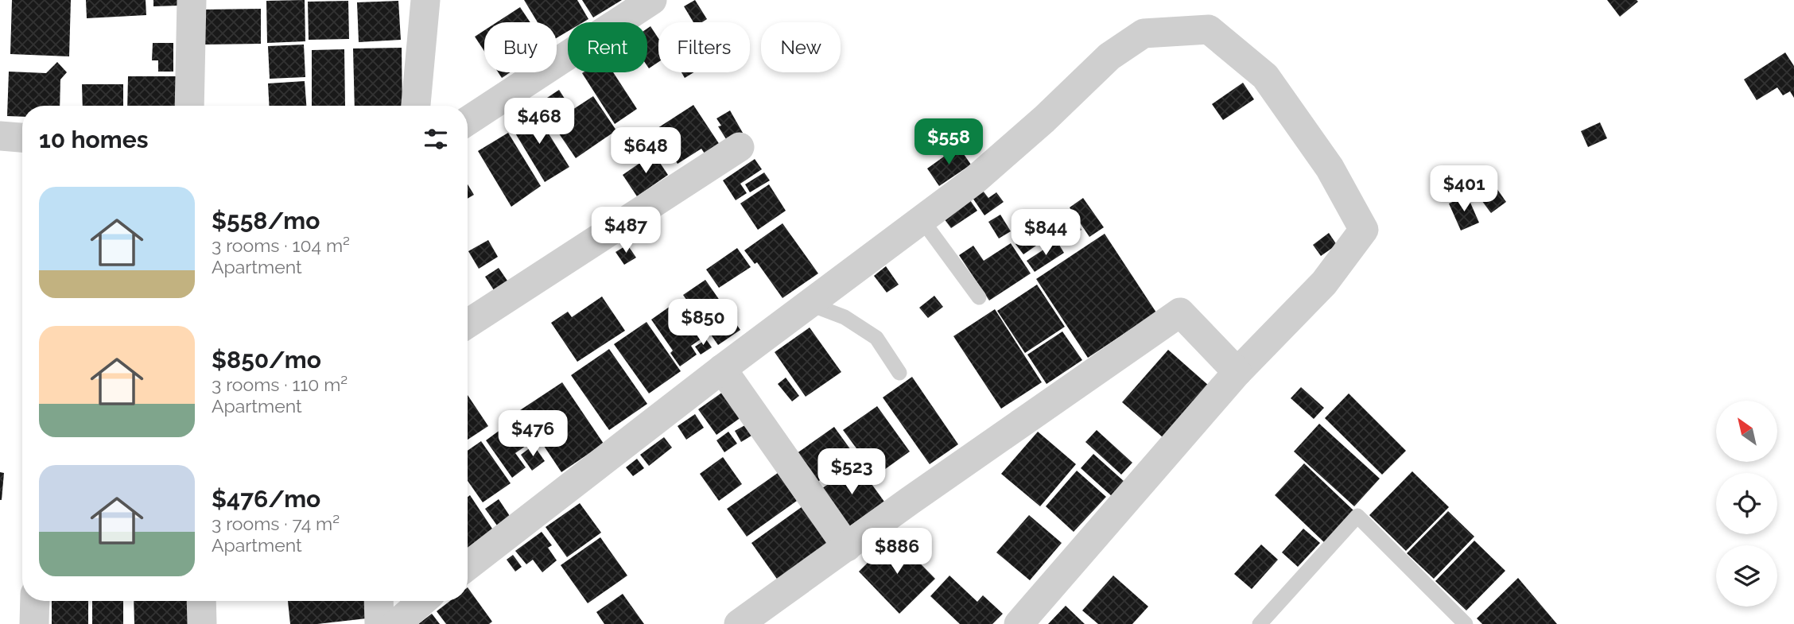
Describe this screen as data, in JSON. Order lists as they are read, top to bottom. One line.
{"north":"top left","page":{"chip":["Buy","Rent","Filters","New"],"price":["$468","$558","$648","$401","$487","$844","$850","$476","$523","$886"],"heading":"10 homes","list":[{"name":"$558/mo","note":"3 rooms · 104 m² · Apartment"},{"name":"$850/mo","note":"3 rooms · 110 m² · Apartment"},{"name":"$476/mo","note":"3 rooms · 74 m² · Apartment"}]}}
